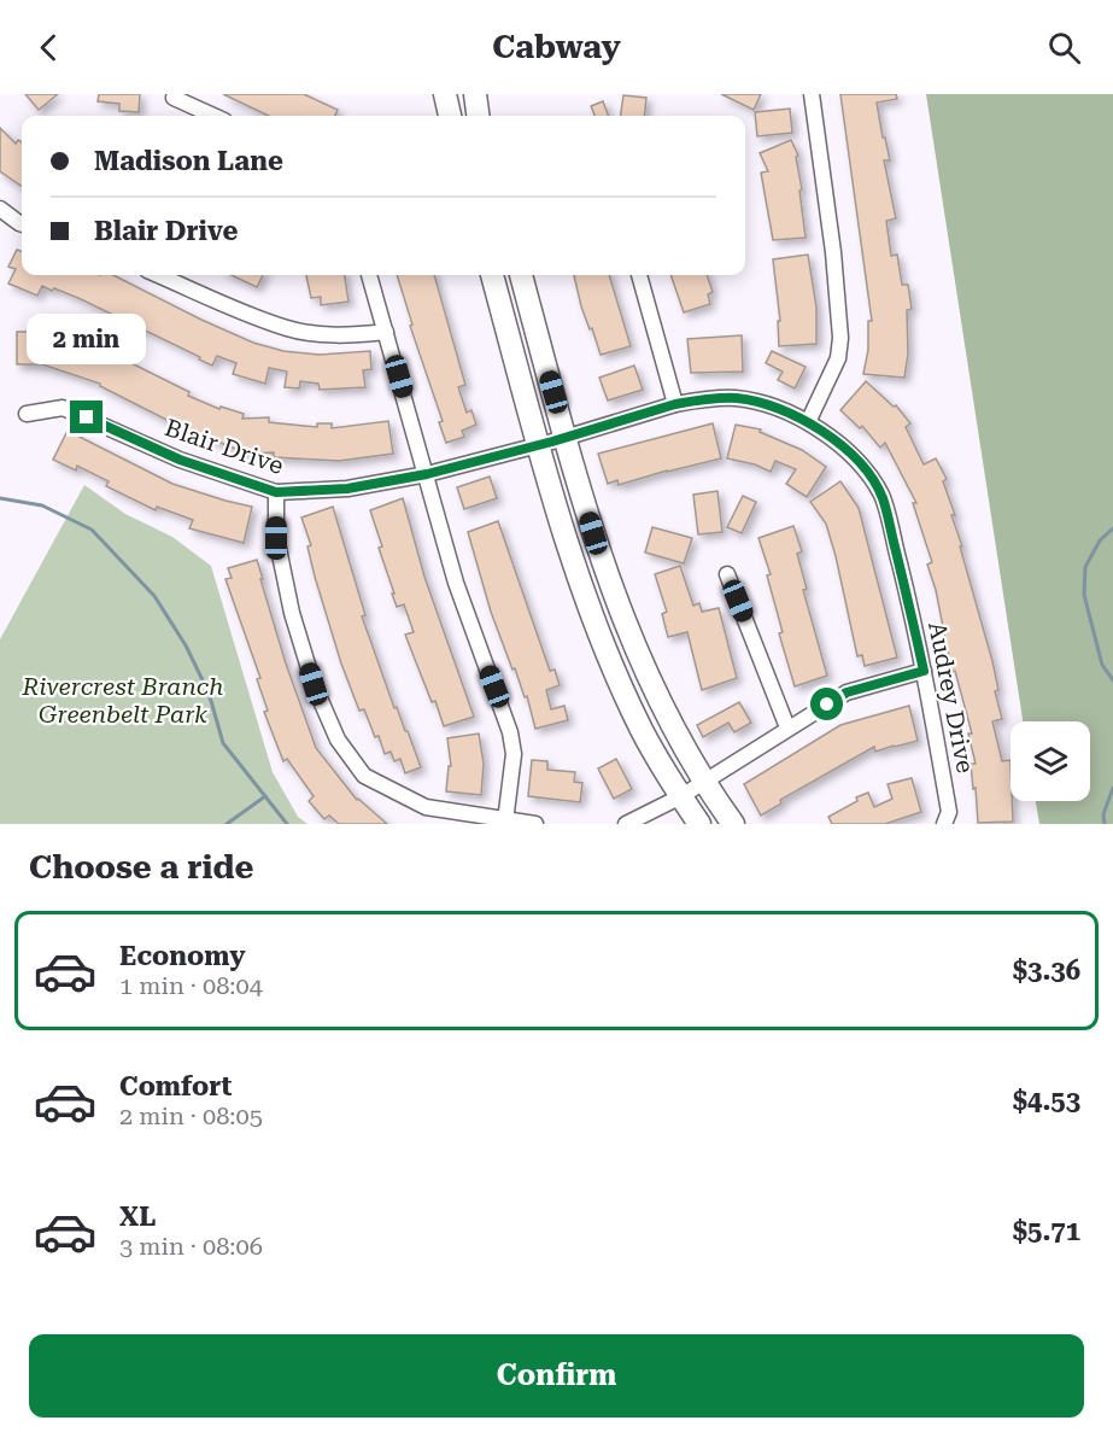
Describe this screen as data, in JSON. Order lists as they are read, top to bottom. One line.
{"streets":{"street":["Blair Drive","Audrey Drive"]},"crossings":[["Blair Drive","Audrey Drive"]],"parks":["Rivercrest Branch Greenbelt Park"],"page":{"header":"Cabway","banner":["Madison Lane","Blair Drive"],"bubble":"2 min","heading":"Choose a ride","list":[{"name":"Economy","note":"1 min · 08:04","value":"$3.36"},{"name":"Comfort","note":"2 min · 08:05","value":"$4.53"},{"name":"XL","note":"3 min · 08:06","value":"$5.71"}],"buttons":"Confirm"}}
